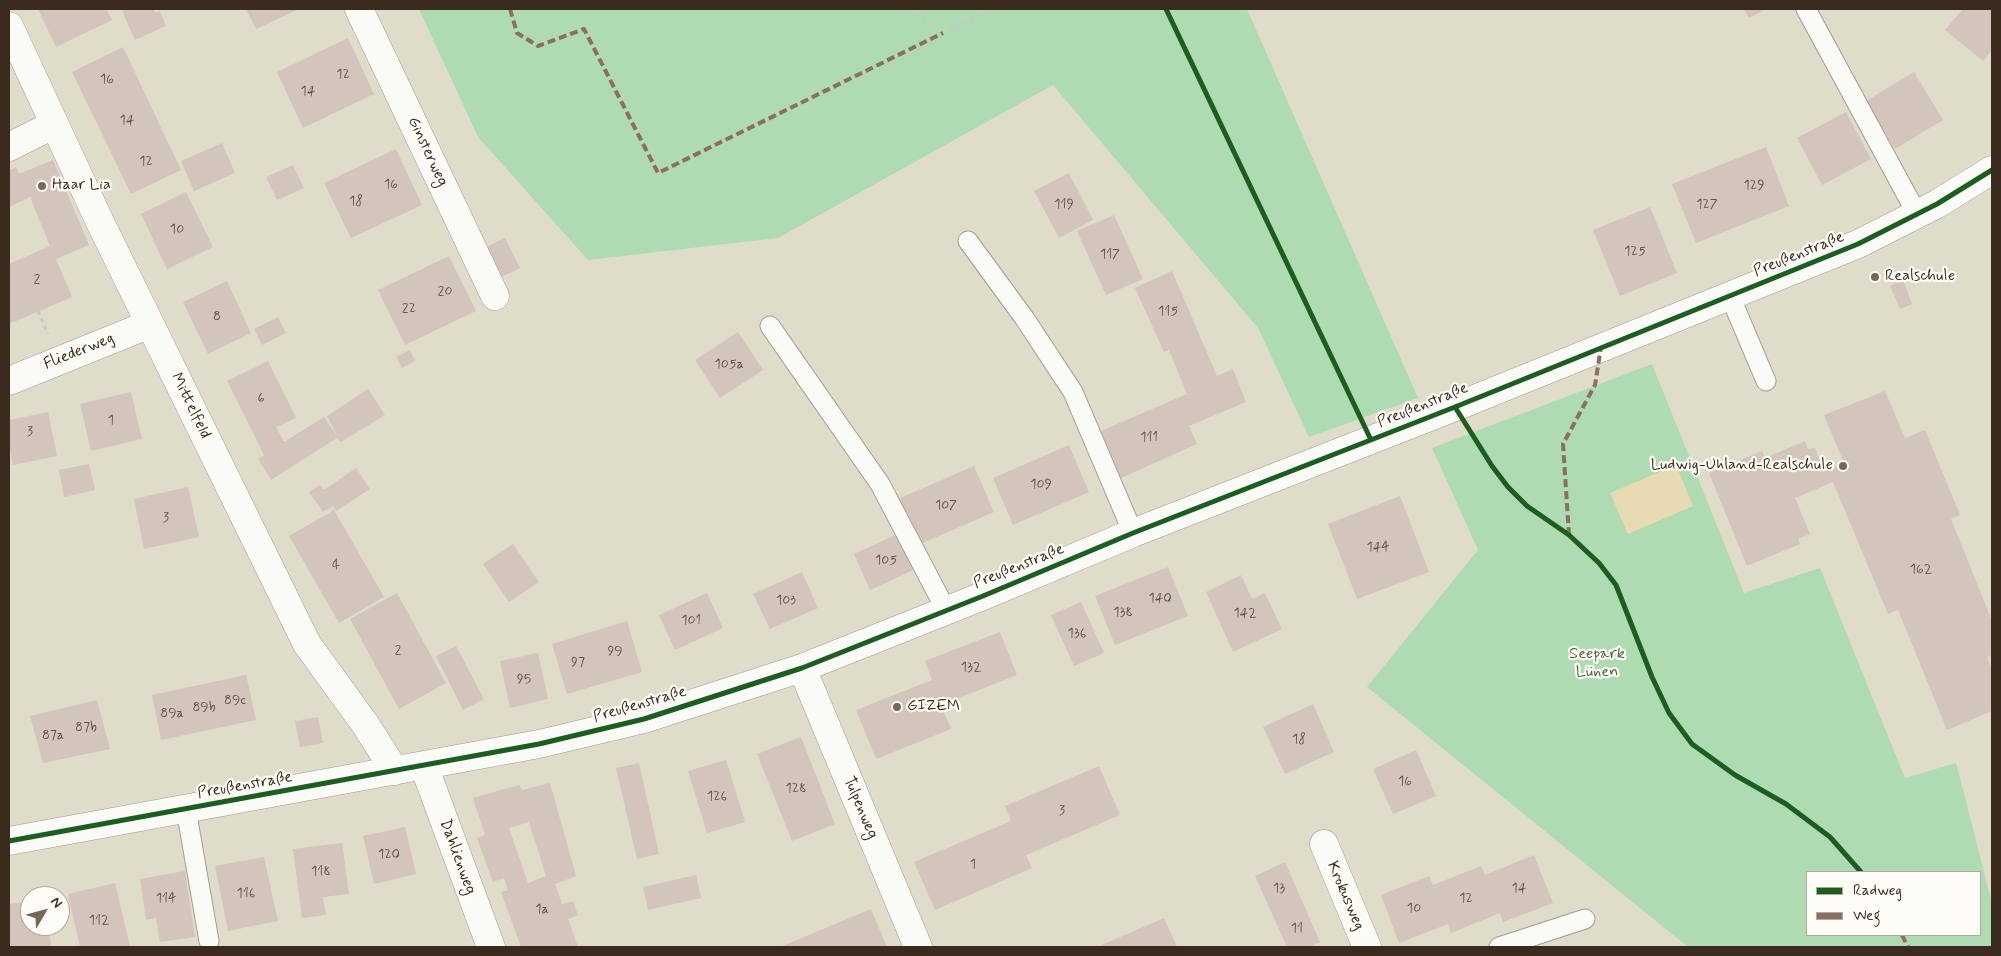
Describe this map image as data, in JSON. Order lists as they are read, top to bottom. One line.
{"streets":{"street":["Ginsterweg","Preußenstraße","Fliederweg","Mittelfeld","Tulpenweg","Dahlienweg","Krokusweg"]},"crossings":[["Preußenstraße","Mittelfeld"],["Preußenstraße","Tulpenweg"],["Preußenstraße","Dahlienweg"],["Fliederweg","Mittelfeld"]],"parks":["Seepark Lünen"],"places":["Haar Lia","Realschule","Ludwig-Uhland-Realschule","GIZEM"],"house_numbers":["12","16","14","14","12","16","129","18","119","127","10","125","117","2","20","22","115","8","105a","6","1","3","111","109","107","3","144","105","4","162","140","103","138","142","101","136","2","99","97","132","95","89c","89b","89a","87b","87a","18","16","128","126","3","120","1","118","13","14","116","114","12","10","1a","112","11"],"legend":["Radweg","Weg"],"north":"top right"}
